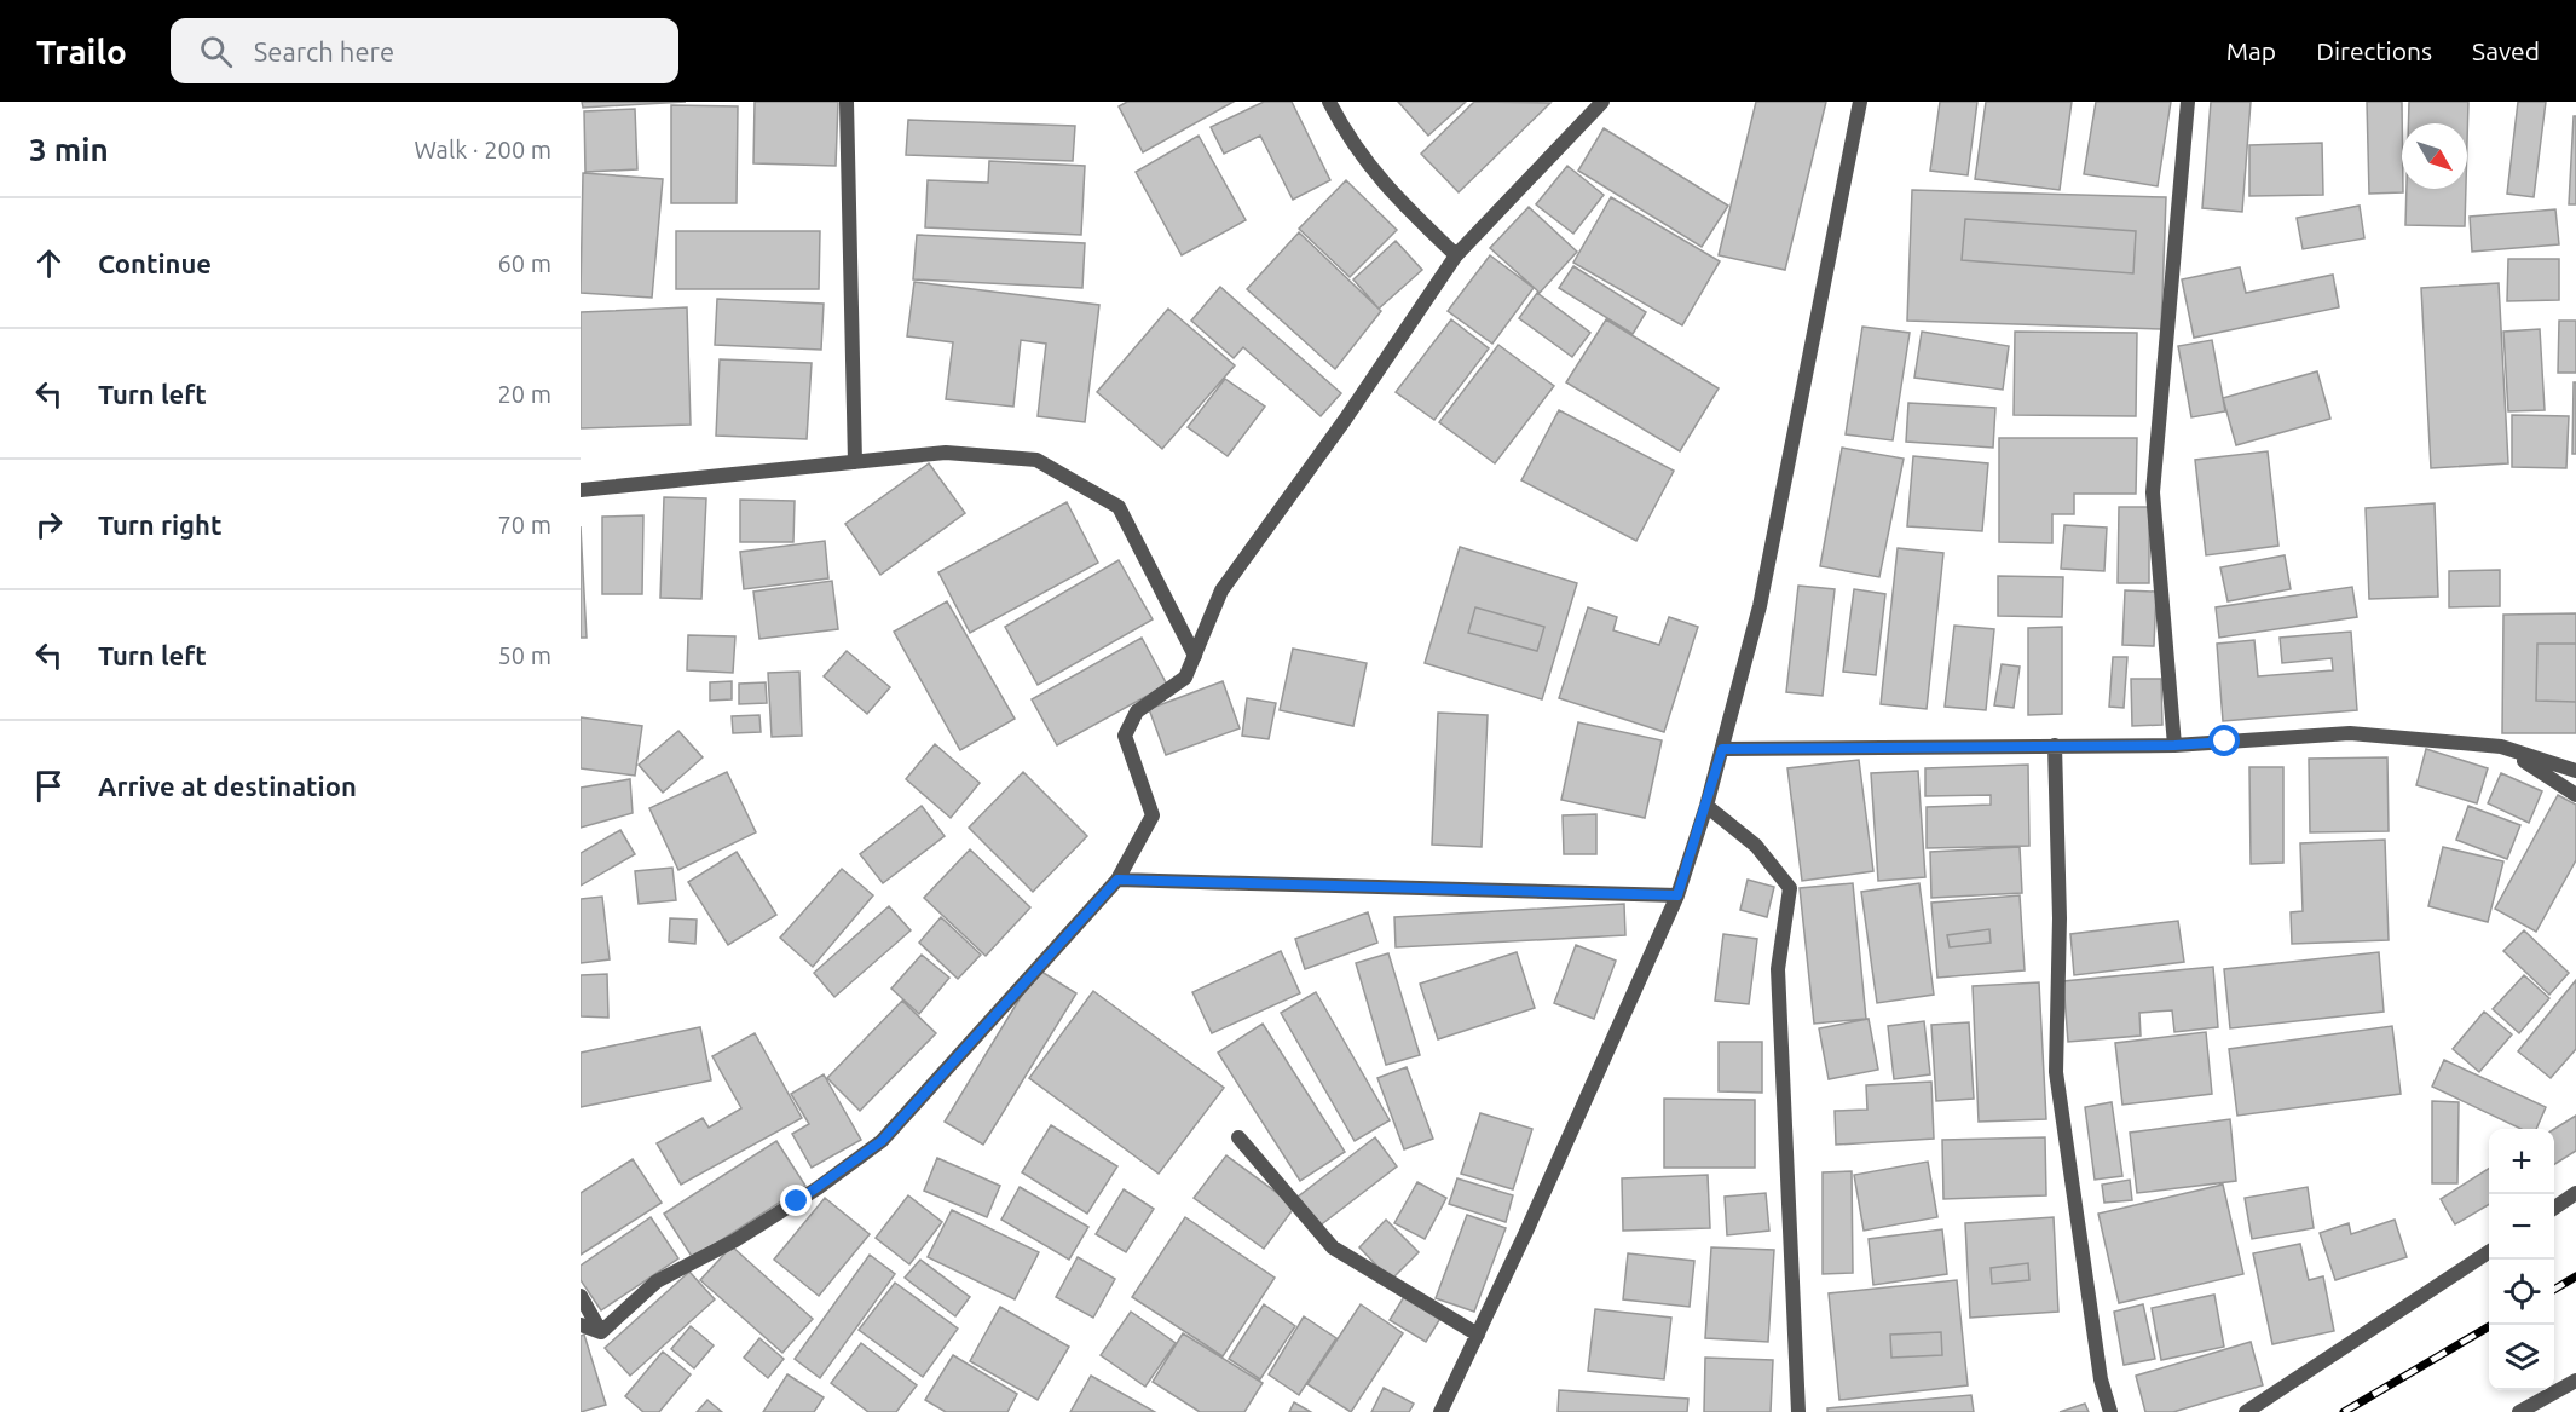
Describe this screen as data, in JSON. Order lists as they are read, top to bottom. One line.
{"north":"bottom right","page":{"header":"Trailo","search":"Search here","nav":["Map","Directions","Saved"],"heading":["3 min","Walk · 200 m"],"list":[["Continue","60 m"],["Turn left","20 m"],["Turn right","70 m"],["Turn left","50 m"],"Arrive at destination"],"map_buttons":["+","−"]}}
